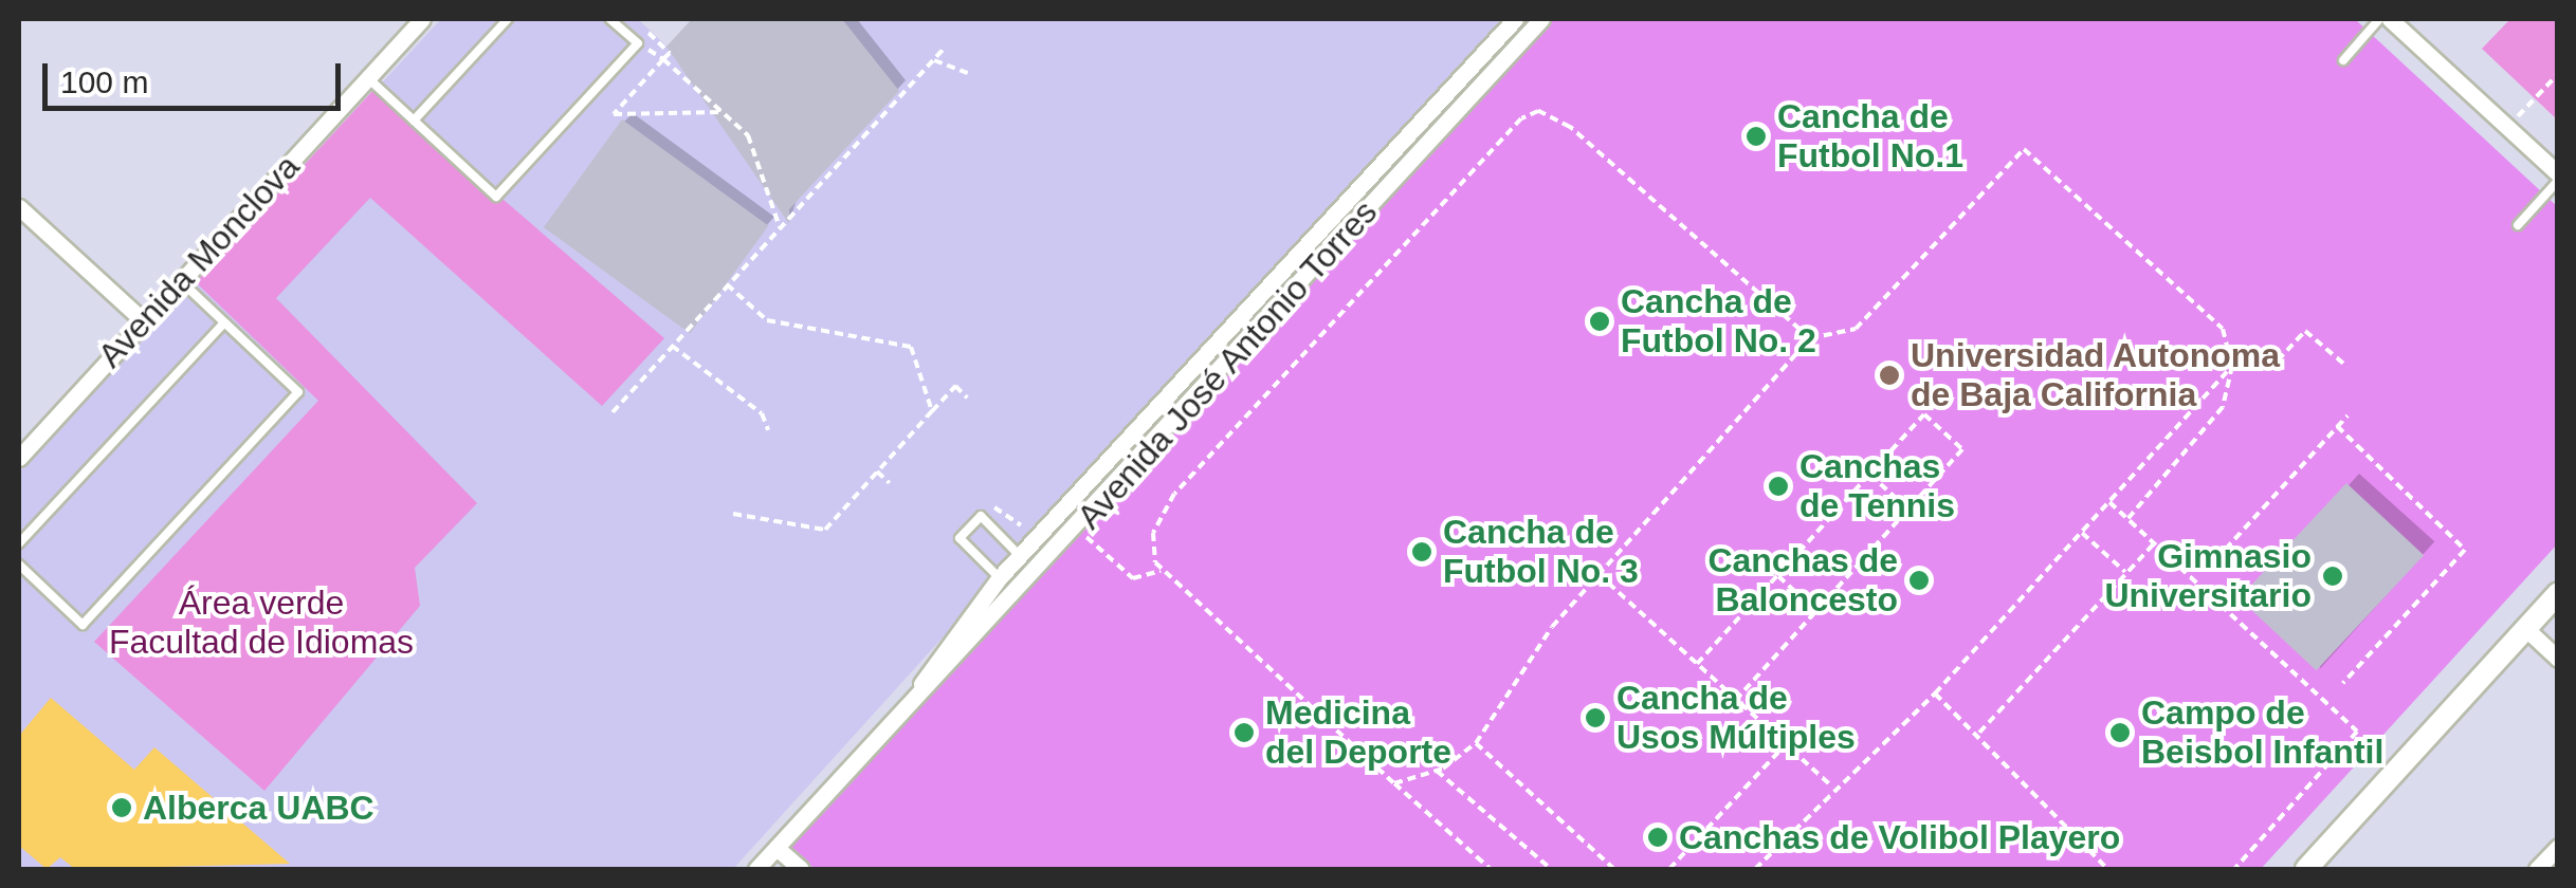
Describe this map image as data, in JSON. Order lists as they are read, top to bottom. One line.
{"streets":{"street":["Avenida Monclova","Avenida José Antonio Torres"]},"parks":["Área verde Facultad de Idiomas"],"places":["Cancha de Futbol No.1","Cancha de Futbol No. 2","Universidad Autonoma de Baja California","Canchas de Tennis","Cancha de Futbol No. 3","Gimnasio Universitario","Canchas de Baloncesto","Cancha de Usos Múltiples","Medicina del Deporte","Campo de Beisbol Infantil","Alberca UABC","Canchas de Volibol Playero"],"scale_bar":"100 m"}
